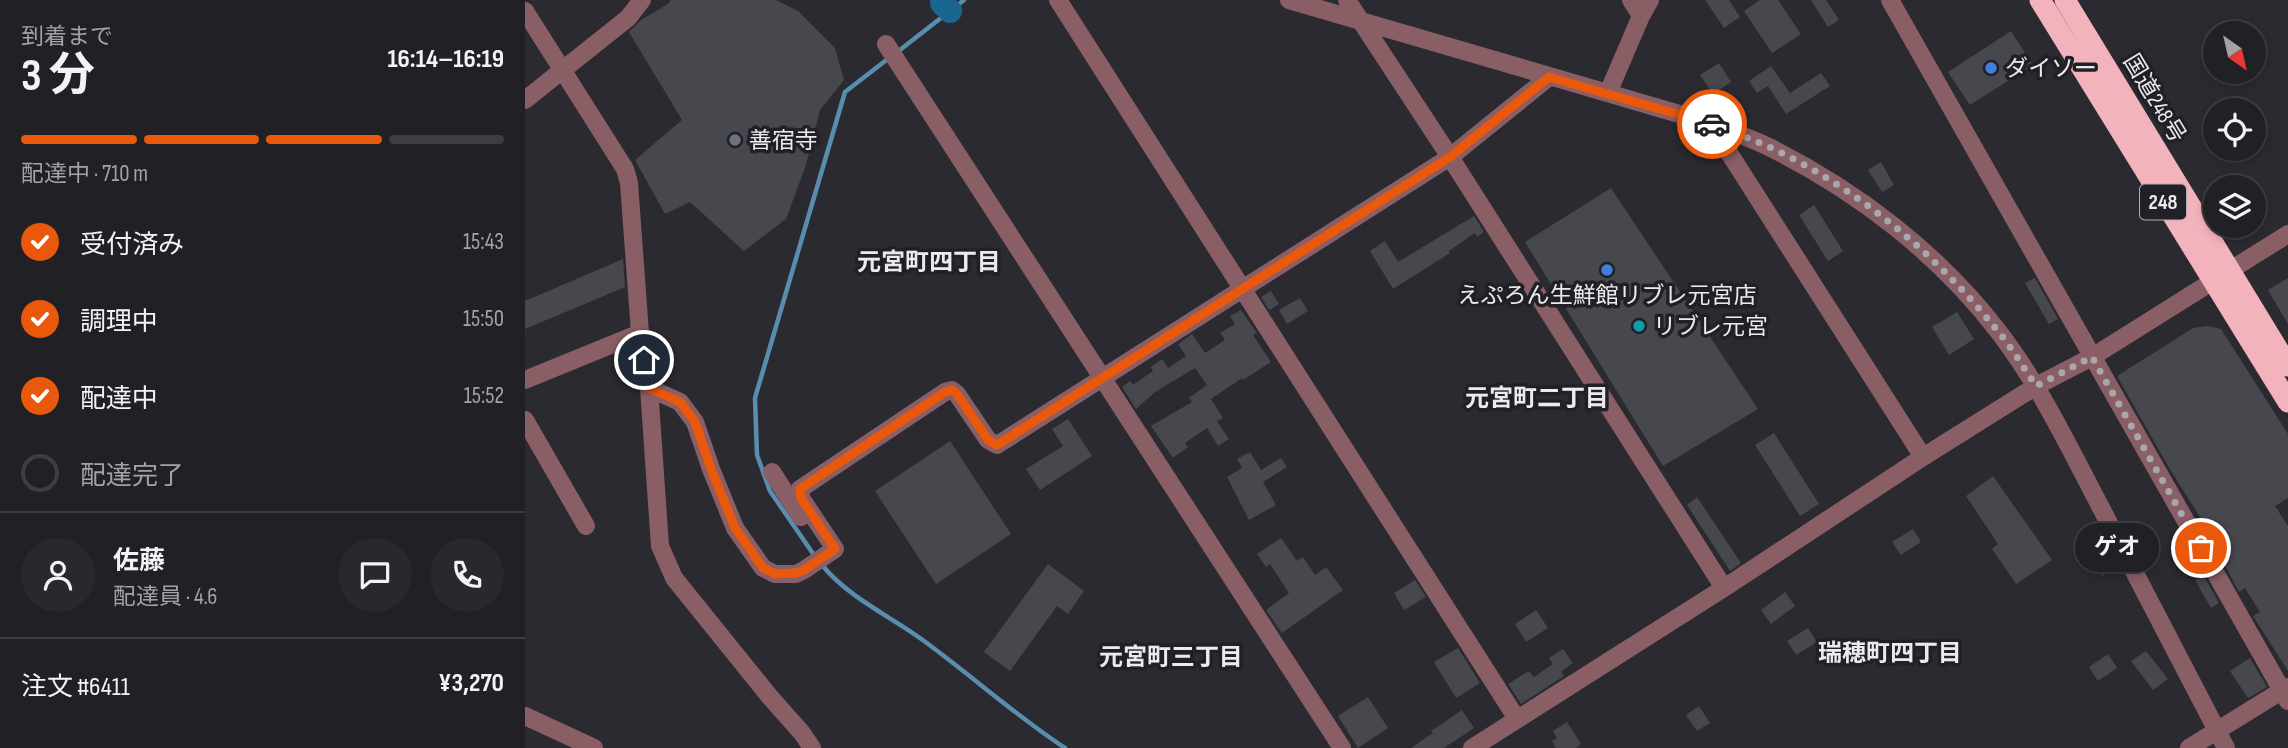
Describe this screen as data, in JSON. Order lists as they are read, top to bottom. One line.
{"streets":{"highway":["国道248号","248"]},"districts":["元宮町四丁目","元宮町二丁目","瑞穂町四丁目","元宮町三丁目"],"places":["ダイソー","善宿寺","えぷろん生鮮館リブレ元宮店","リブレ元宮","ゲオ"],"north":"bottom right","page":{"heading":["3 分","到着まで","16:14–16:19"],"panel":["佐藤","配達員 · 4.6","注文 #6411","¥3,270"],"bar":"配達中 · 710 m","list":[["受付済み","15:43"],["調理中","15:50"],["配達中","15:52"],"配達完了"],"bubble":"ゲオ"}}
